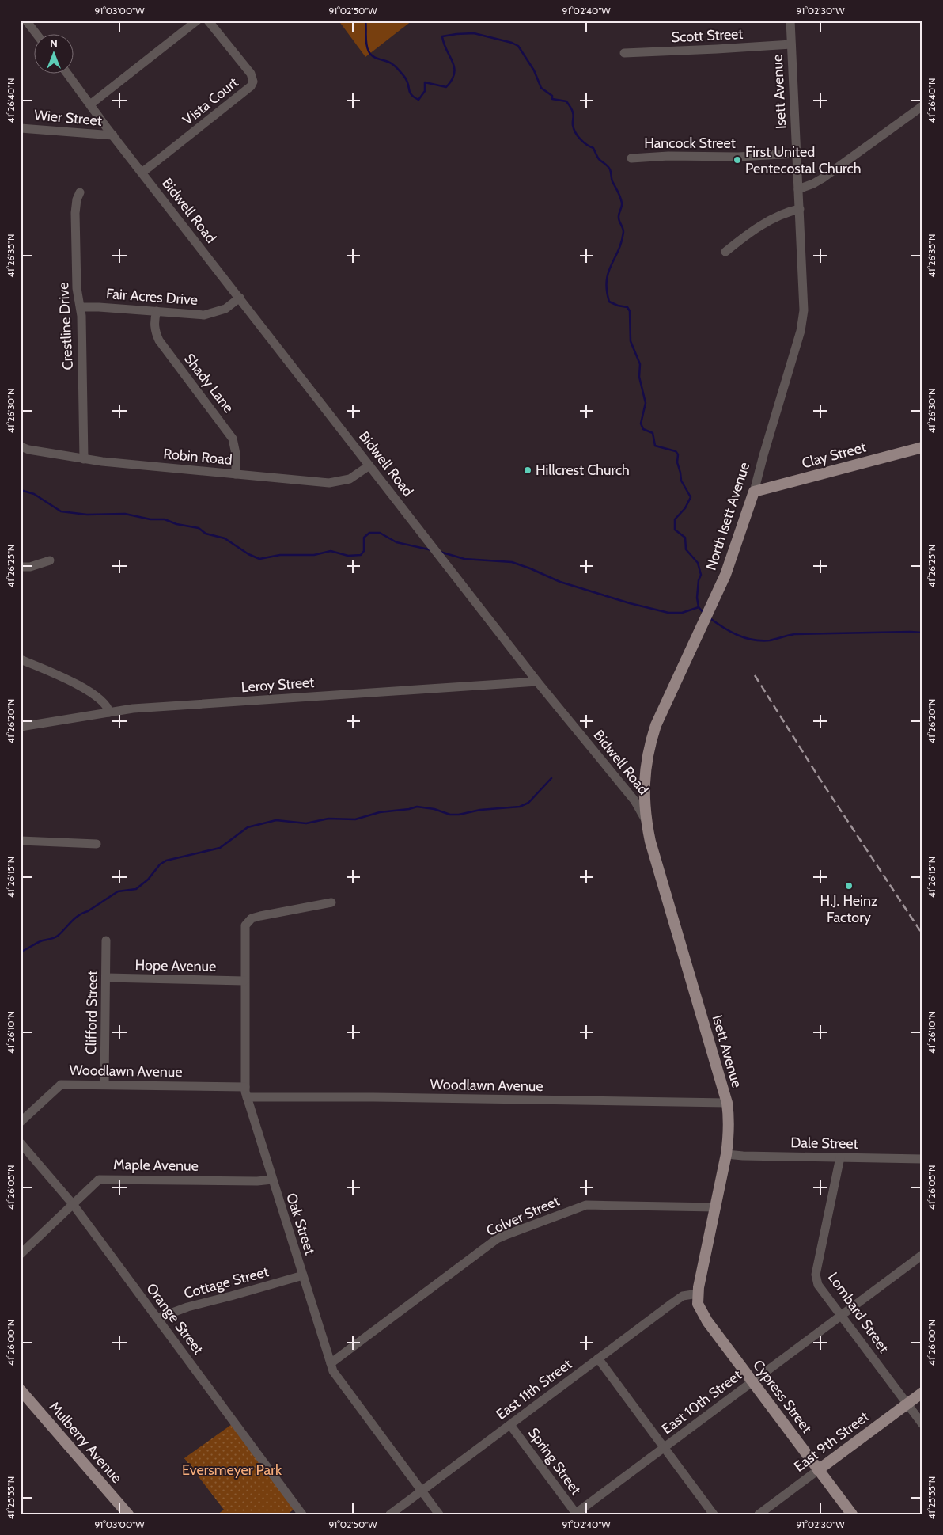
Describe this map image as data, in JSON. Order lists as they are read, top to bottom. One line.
{"streets":{"main road":["Isett Avenue","Clay Street","North Isett Avenue","Cypress Street","East 9th Street","Mulberry Avenue"],"street":["Scott Street","Vista Court","Wier Street","Hancock Street","Bidwell Road","Fair Acres Drive","Crestline Drive","Shady Lane","Robin Road","Leroy Street","Hope Avenue","Clifford Street","Woodlawn Avenue","Dale Street","Maple Avenue","Colver Street","Oak Street","Cottage Street","Lombard Street","Orange Street","East 11th Street","East 10th Street","Spring Street"]},"crossings":[["Scott Street","Isett Avenue"],["Isett Avenue","Hancock Street"],["Isett Avenue","Bidwell Road"],["Isett Avenue","North Isett Avenue"],["Isett Avenue","Woodlawn Avenue"],["Isett Avenue","Dale Street"],["Isett Avenue","Colver Street"],["Isett Avenue","East 11th Street"],["Isett Avenue","Cypress Street"],["Vista Court","Bidwell Road"],["Wier Street","Bidwell Road"],["Bidwell Road","Fair Acres Drive"],["Bidwell Road","Robin Road"],["Bidwell Road","North Isett Avenue"],["Bidwell Road","Leroy Street"],["Fair Acres Drive","Crestline Drive"],["Fair Acres Drive","Shady Lane"],["Crestline Drive","Robin Road"],["Shady Lane","Robin Road"],["Clay Street","North Isett Avenue"],["Hope Avenue","Clifford Street"],["Hope Avenue","Oak Street"],["Clifford Street","Woodlawn Avenue"],["Woodlawn Avenue","Oak Street"],["Dale Street","Lombard Street"],["Maple Avenue","Oak Street"],["Maple Avenue","Orange Street"],["Colver Street","Oak Street"],["Oak Street","Cottage Street"],["Oak Street","East 11th Street"],["Cottage Street","Orange Street"],["Lombard Street","East 10th Street"],["Lombard Street","East 9th Street"],["East 11th Street","Cypress Street"],["East 11th Street","Spring Street"],["Cypress Street","East 10th Street"],["Cypress Street","East 9th Street"],["East 10th Street","Spring Street"]],"parks":["Eversmeyer Park"],"places":["First United Pentecostal Church","Hillcrest Church","H.J. Heinz Factory"],"north":"top","coordinates":["91°03'00\"W","91°02'50\"W","91°02'40\"W","91°02'30\"W","41°26'40\"N","41°26'35\"N","41°26'30\"N","41°26'25\"N","41°26'20\"N","41°26'15\"N","41°26'10\"N","41°26'05\"N","41°26'00\"N","41°25'55\"N"]}
